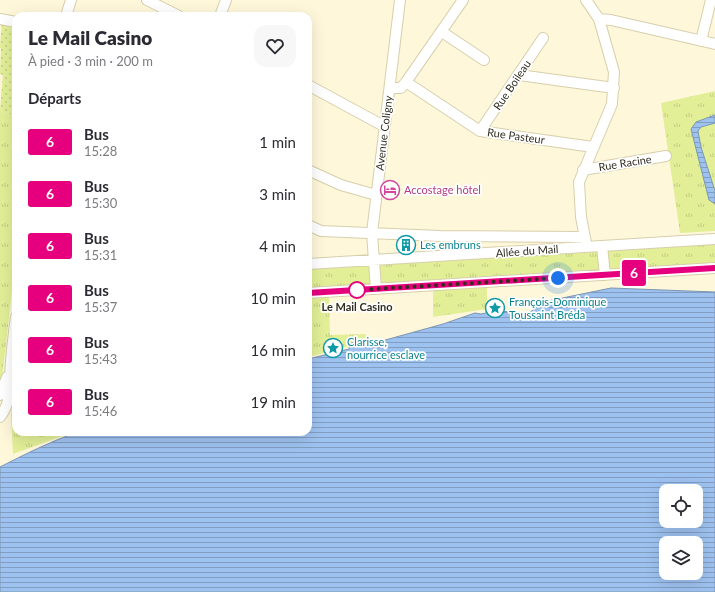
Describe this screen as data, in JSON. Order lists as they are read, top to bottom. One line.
{"streets":{"street":["Rue Boileau","Avenue Coligny","Rue Pasteur","Rue Racine","Allée du Mail"]},"crossings":[["Rue Boileau","Rue Pasteur"],["Avenue Coligny","Allée du Mail"]],"places":{"hotel":["Accostage hôtel"],"building":["Les embruns"],"other":["Le Mail Casino"],"place":["François-Dominique Toussaint Bréda","Clarisse, nourrice esclave"]},"lines":["bus line 6"],"page":{"on_map":"6","heading":[["Le Mail Casino","À pied · 3 min · 200 m"],"Départs"],"list":[{"mark":"6","name":"Bus","note":"15:28","value":"1 min"},{"mark":"6","name":"Bus","note":"15:30","value":"3 min"},{"mark":"6","name":"Bus","note":"15:31","value":"4 min"},{"mark":"6","name":"Bus","note":"15:37","value":"10 min"},{"mark":"6","name":"Bus","note":"15:43","value":"16 min"},{"mark":"6","name":"Bus","note":"15:46","value":"19 min"}]}}
